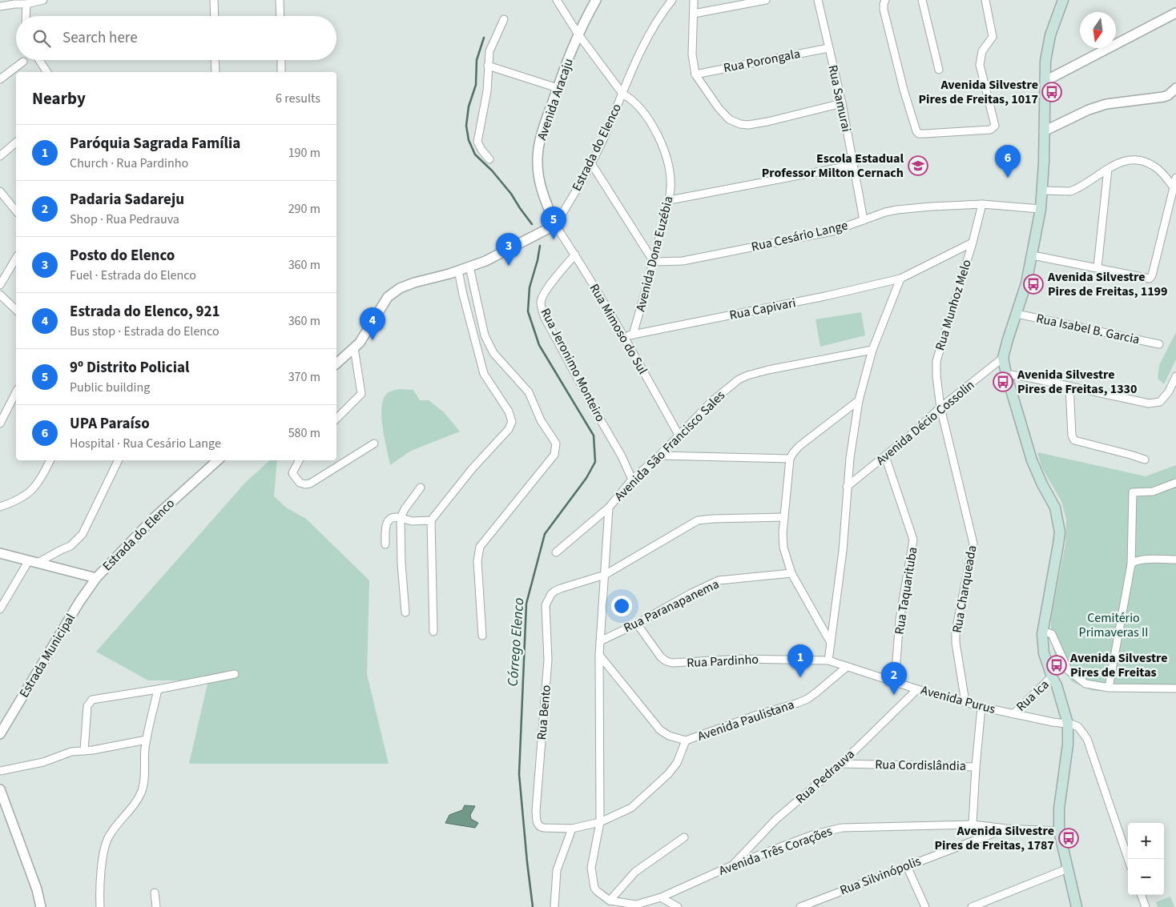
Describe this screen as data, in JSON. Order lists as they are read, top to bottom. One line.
{"streets":{"street":["Rua Porongala","Rua Samurai","Avenida Aracaju","Estrada do Elenco","Rua Cesário Lange","Avenida Dona Euzébia","Rua Munhoz Melo","Rua Capivari","Rua Mimoso do Sul","Rua Isabel B. Garcia","Rua Jeronimo Monteiro","Avenida Décio Cossolin","Avenida São Francisco Sales","Rua Charqueada","Rua Taquarituba","Rua Paranapanema","Estrada Municipal","Rua Pardinho","Rua Ica","Avenida Purus","Rua Bento","Avenida Paulistana","Rua Cordislândia","Rua Pedrauva","Avenida Três Corações","Rua Silvinópolis"]},"crossings":[["Rua Porongala","Rua Samurai"],["Rua Samurai","Rua Cesário Lange"],["Avenida Aracaju","Estrada do Elenco"],["Avenida Aracaju","Avenida Dona Euzébia"],["Avenida Aracaju","Rua Mimoso do Sul"],["Estrada do Elenco","Avenida Dona Euzébia"],["Estrada do Elenco","Rua Mimoso do Sul"],["Estrada do Elenco","Estrada Municipal"],["Rua Cesário Lange","Avenida Dona Euzébia"],["Rua Cesário Lange","Rua Munhoz Melo"],["Avenida Dona Euzébia","Rua Capivari"],["Rua Munhoz Melo","Rua Capivari"],["Rua Munhoz Melo","Avenida Décio Cossolin"],["Rua Munhoz Melo","Rua Charqueada"],["Rua Capivari","Rua Mimoso do Sul"],["Rua Mimoso do Sul","Rua Jeronimo Monteiro"],["Rua Mimoso do Sul","Avenida São Francisco Sales"],["Rua Jeronimo Monteiro","Avenida São Francisco Sales"],["Avenida Décio Cossolin","Rua Charqueada"],["Avenida Décio Cossolin","Rua Taquarituba"],["Avenida São Francisco Sales","Rua Paranapanema"],["Avenida São Francisco Sales","Rua Bento"],["Avenida São Francisco Sales","Avenida Paulistana"],["Rua Charqueada","Avenida Purus"],["Rua Taquarituba","Avenida Purus"],["Rua Paranapanema","Rua Pardinho"],["Rua Pardinho","Avenida Purus"],["Rua Ica","Avenida Purus"],["Avenida Purus","Avenida Paulistana"],["Avenida Purus","Rua Pedrauva"],["Rua Bento","Avenida Paulistana"],["Rua Cordislândia","Rua Pedrauva"],["Rua Pedrauva","Avenida Três Corações"],["Avenida Três Corações","Rua Silvinópolis"]],"water":["Córrego Elenco"],"parks":["Cemitério Primaveras II"],"places":{"bus stop":["Avenida Silvestre Pires de Freitas, 1017","Avenida Silvestre Pires de Freitas, 1199","Avenida Silvestre Pires de Freitas, 1330","Avenida Silvestre Pires de Freitas","Avenida Silvestre Pires de Freitas, 1787"],"school or university":["Escola Estadual Professor Milton Cernach"]},"north":"bottom","page":{"search":"Search here","heading":["Nearby","6 results"],"list":[{"mark":"1","name":"Paróquia Sagrada Família","note":"Church · Rua Pardinho","value":"190 m"},{"mark":"2","name":"Padaria Sadareju","note":"Shop · Rua Pedrauva","value":"290 m"},{"mark":"3","name":"Posto do Elenco","note":"Fuel · Estrada do Elenco","value":"360 m"},{"mark":"4","name":"Estrada do Elenco, 921","note":"Bus stop · Estrada do Elenco","value":"360 m"},{"mark":"5","name":"9º Distrito Policial","note":"Public building","value":"370 m"},{"mark":"6","name":"UPA Paraíso","note":"Hospital · Rua Cesário Lange","value":"580 m"}],"pins":["6","5","3","4","1","2"],"map_buttons":["+","−"]}}
